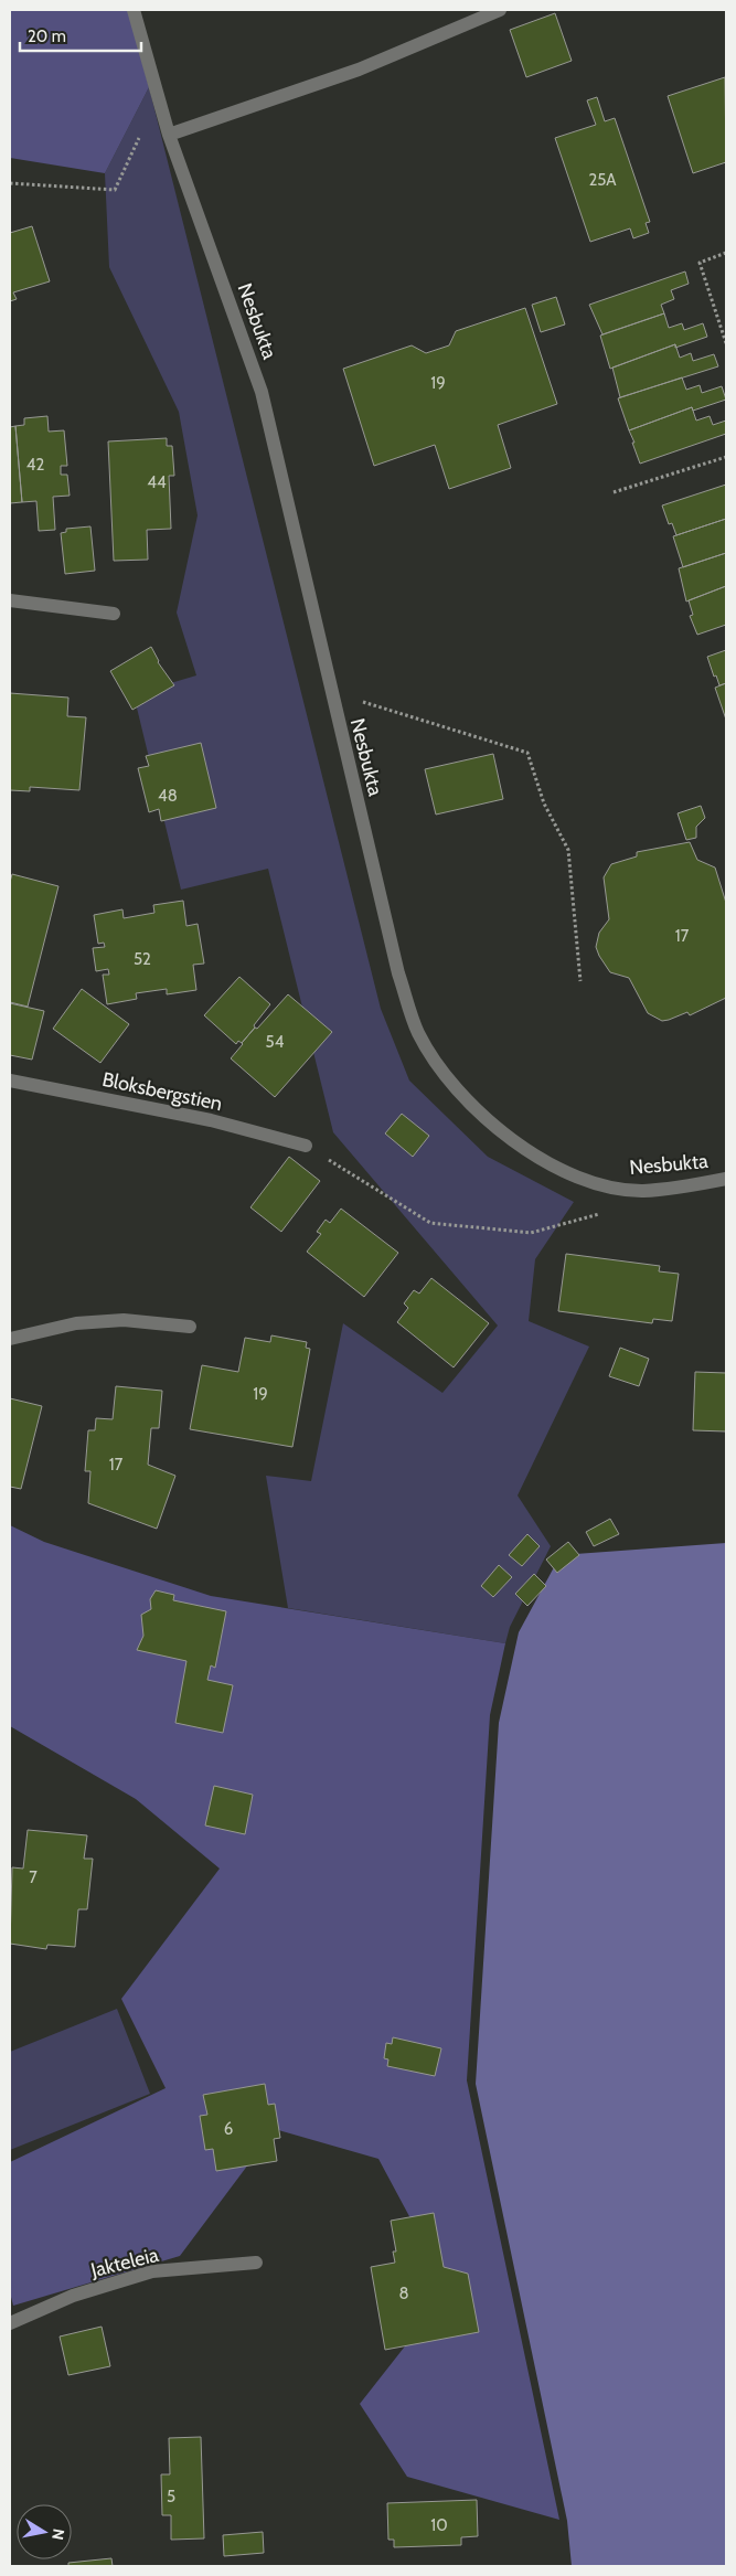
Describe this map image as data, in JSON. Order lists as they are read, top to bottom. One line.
{"streets":{"street":["Nesbukta","Bloksbergstien","Jakteleia"]},"house_numbers":["25A","19","42","44","48","17","52","54","19","17","7","6","8","5","10"],"scale_bar":"20 m","north":"right"}
